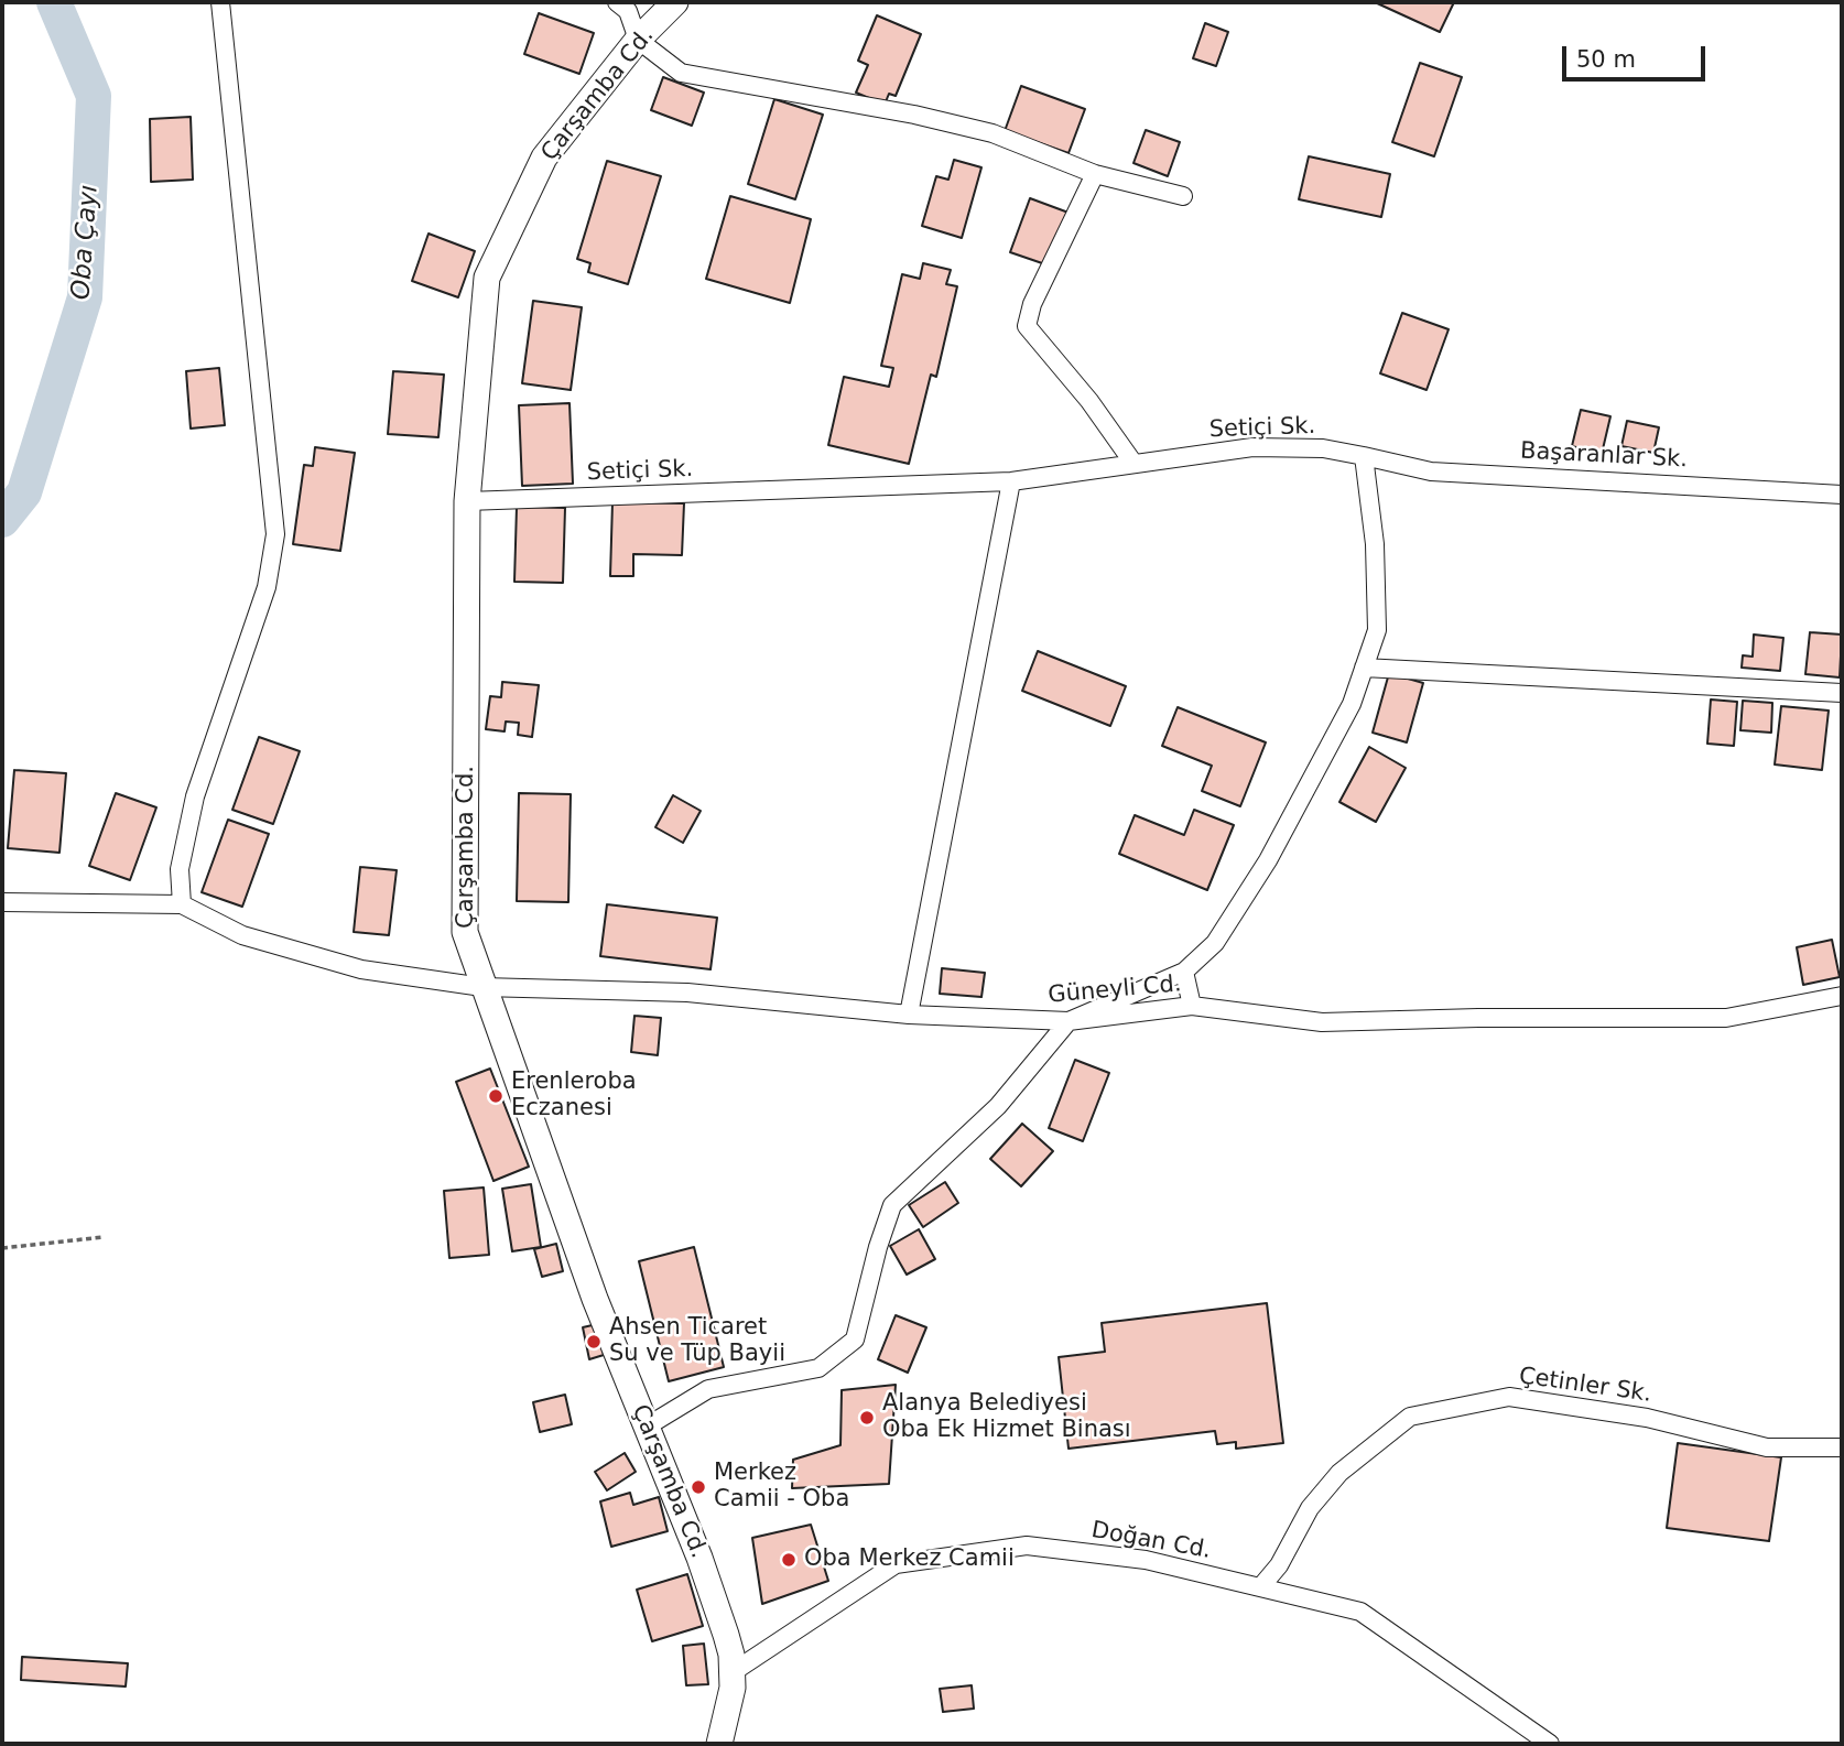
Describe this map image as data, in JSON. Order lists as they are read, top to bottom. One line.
{"streets":{"street":["Çarşamba Cd.","Setiçi Sk.","Başaranlar Sk.","Güneyli Cd.","Çetinler Sk.","Doğan Cd."]},"crossings":[["Çarşamba Cd.","Setiçi Sk."],["Çarşamba Cd.","Güneyli Cd."],["Çarşamba Cd.","Doğan Cd."],["Setiçi Sk.","Başaranlar Sk."],["Çetinler Sk.","Doğan Cd."]],"water":["Oba Çayı"],"places":["Erenleroba Eczanesi","Ahsen Ticaret Su ve Tüp Bayii","Alanya Belediyesi Oba Ek Hizmet Binası","Merkez Camii - Oba","Oba Merkez Camii"],"scale_bar":"50 m"}
